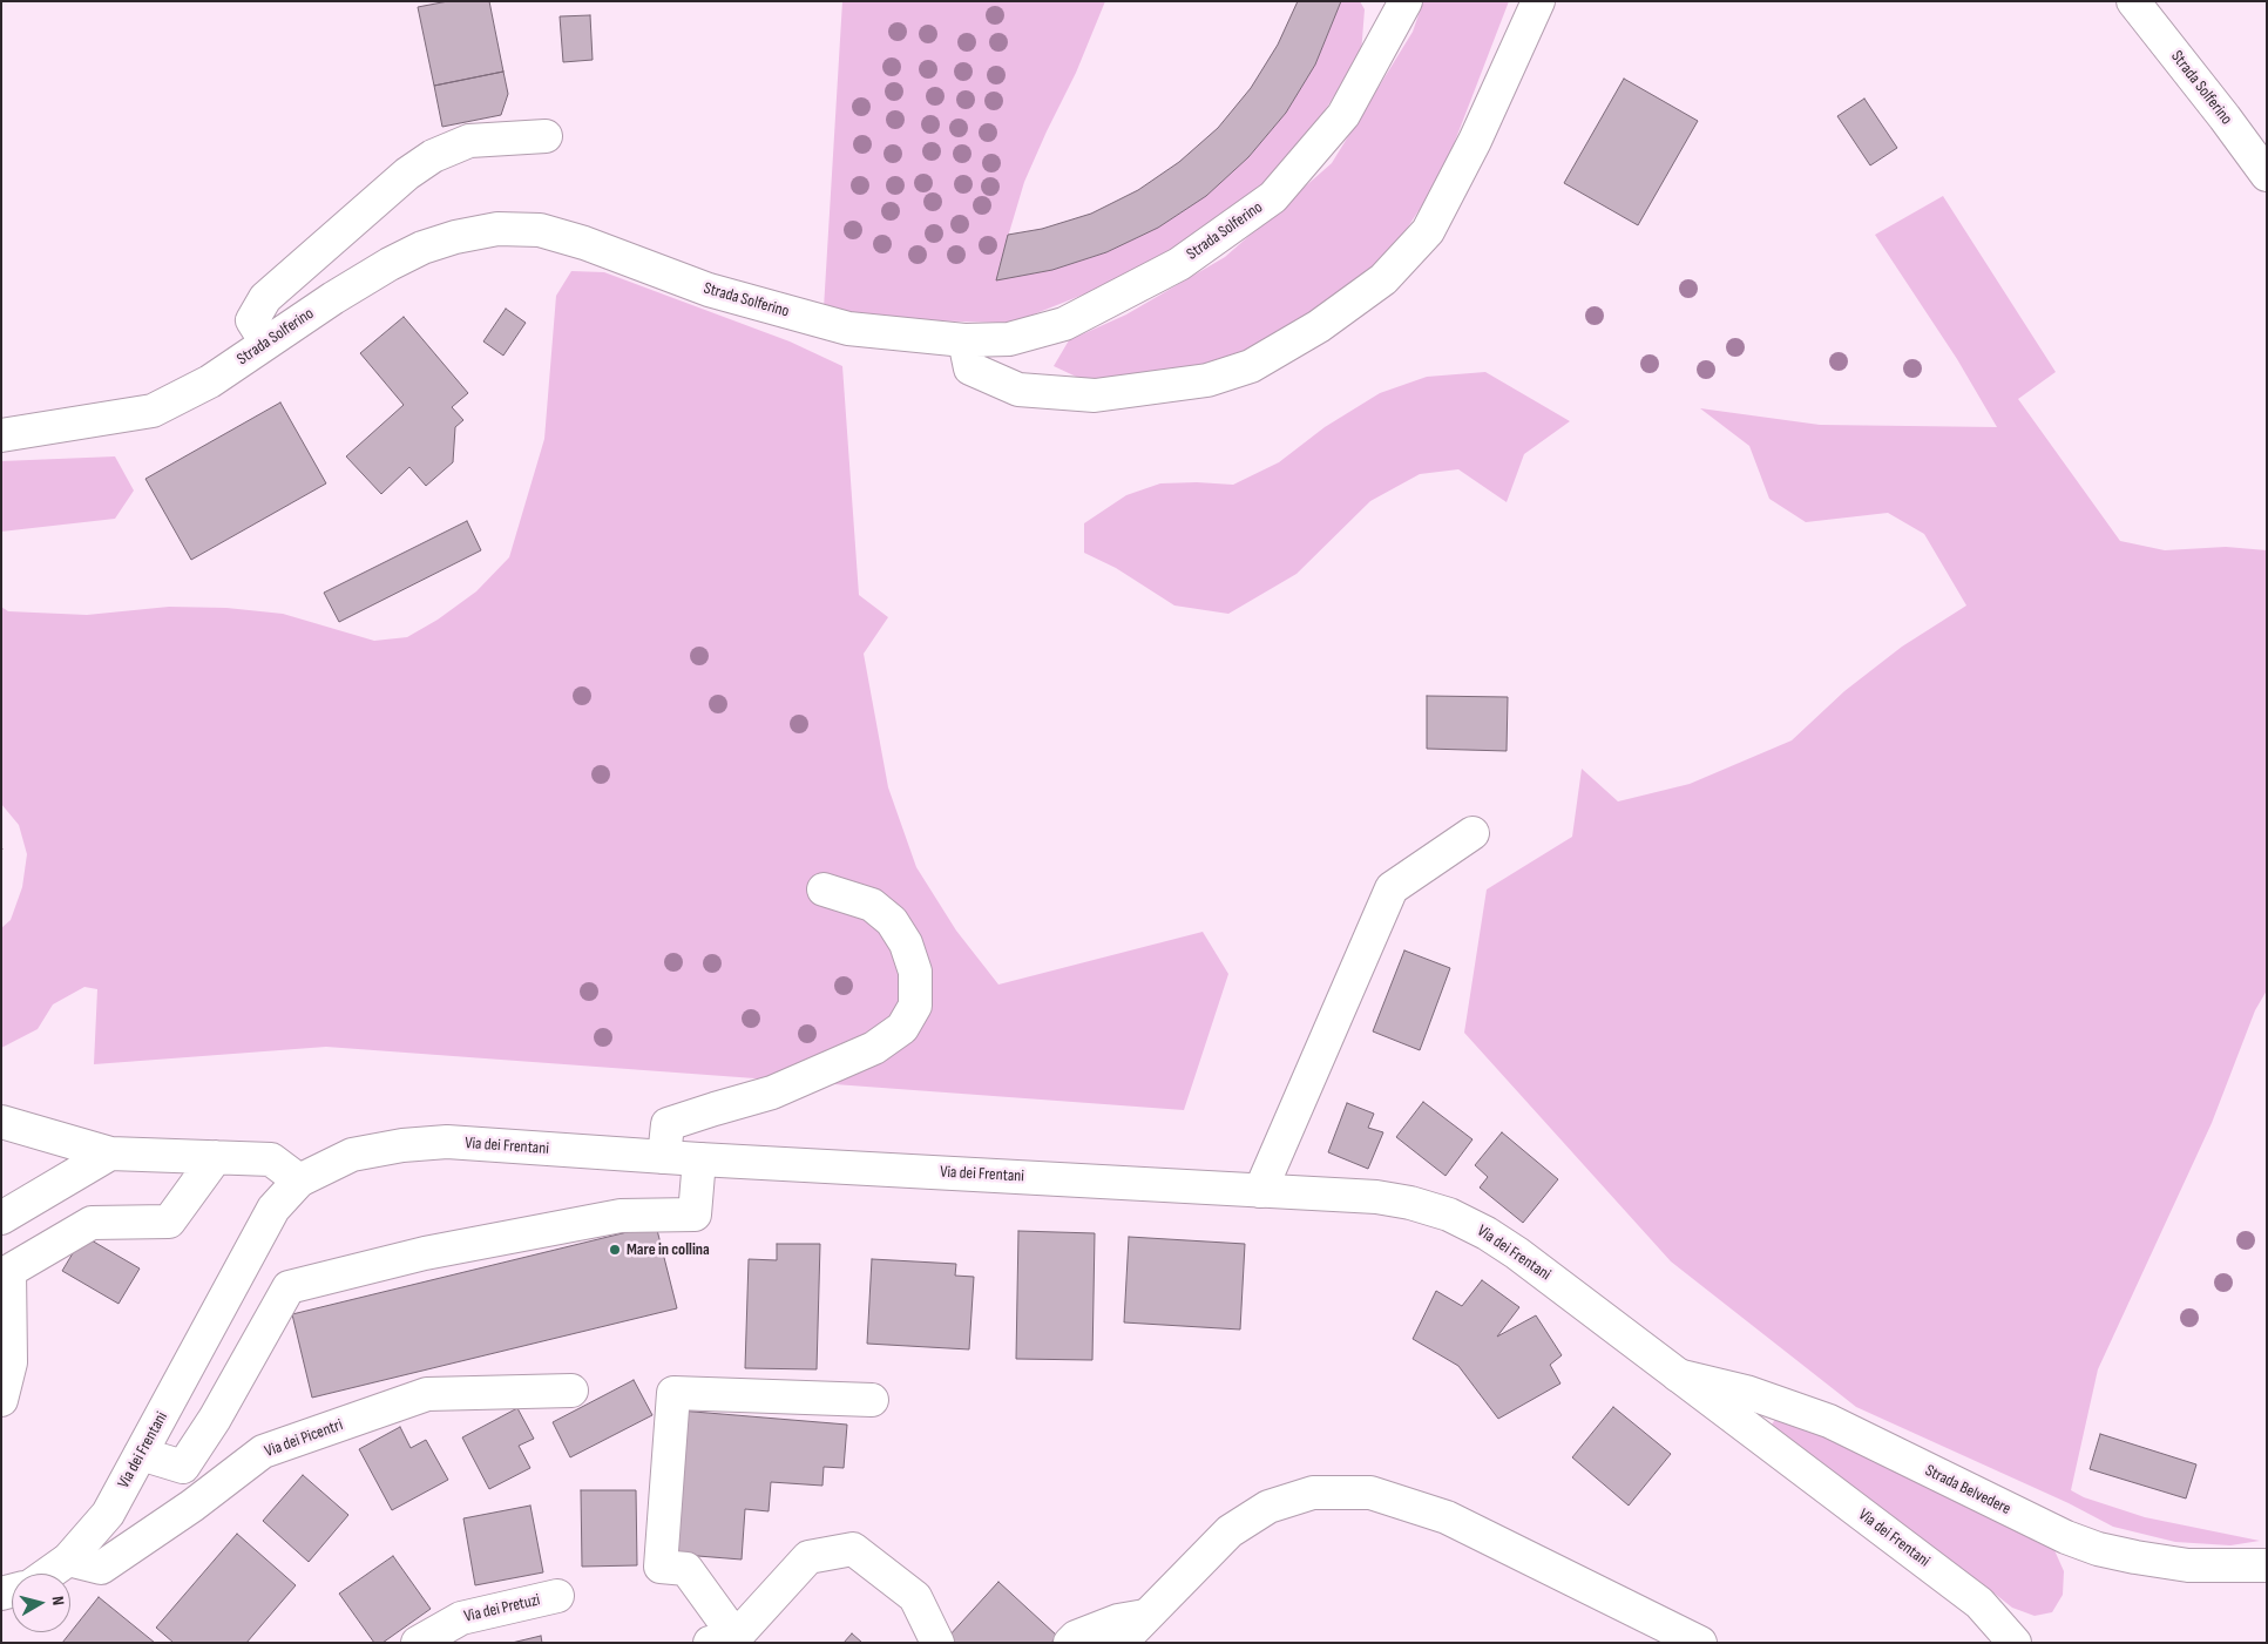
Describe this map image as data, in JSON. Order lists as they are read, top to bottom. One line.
{"streets":{"street":["Strada Solferino","Via dei Frentani","Via dei Picentri","Strada Belvedere","Via dei Pretuzi"]},"crossings":[["Via dei Frentani","Via dei Picentri"],["Via dei Frentani","Strada Belvedere"]],"places":["Mare in collina"],"north":"right"}
